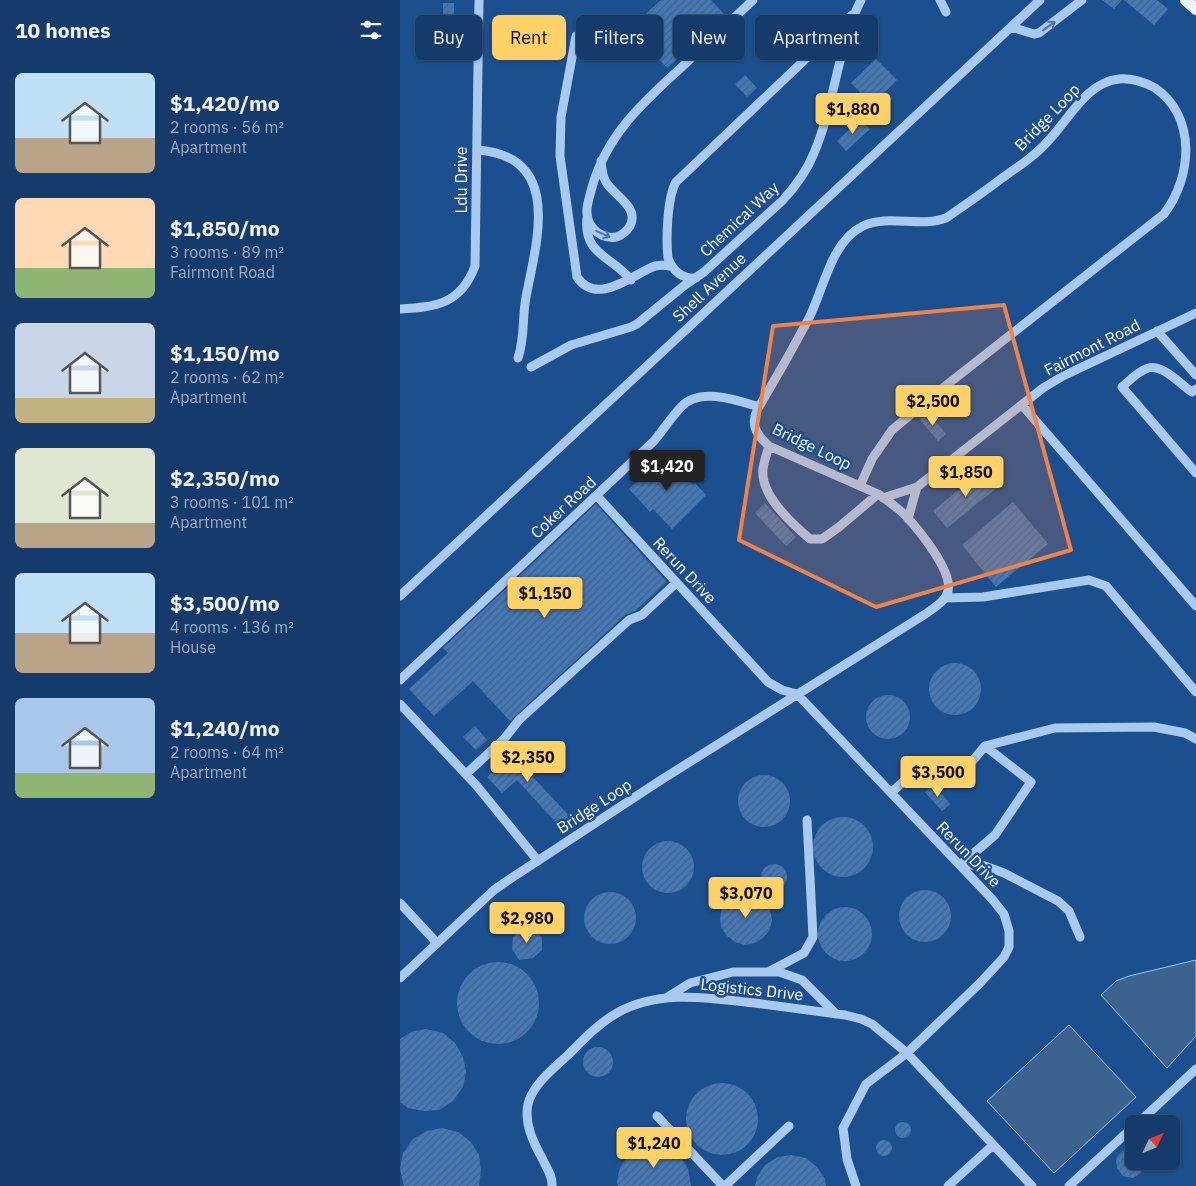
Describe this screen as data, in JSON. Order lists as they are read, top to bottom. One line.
{"streets":{"street":["Bridge Loop","Ldu Drive","Chemical Way","Shell Avenue","Fairmont Road","Coker Road","Rerun Drive","Logistics Drive"]},"crossings":[["Bridge Loop","Fairmont Road"],["Bridge Loop","Coker Road"],["Bridge Loop","Rerun Drive"],["Coker Road","Rerun Drive"],["Rerun Drive","Logistics Drive"]],"north":"top right","page":{"heading":"10 homes","chip":["Buy","Rent","Filters","New","Apartment"],"list":[{"name":"$1,420/mo","note":"2 rooms · 56 m² · Apartment"},{"name":"$1,850/mo","note":"3 rooms · 89 m² · Fairmont Road"},{"name":"$1,150/mo","note":"2 rooms · 62 m² · Apartment"},{"name":"$2,350/mo","note":"3 rooms · 101 m² · Apartment"},{"name":"$3,500/mo","note":"4 rooms · 136 m² · House"},{"name":"$1,240/mo","note":"2 rooms · 64 m² · Apartment"}],"price":["$1,880","$2,500","$1,420","$1,850","$1,150","$2,350","$3,500","$3,070","$2,980","$1,240"]}}
